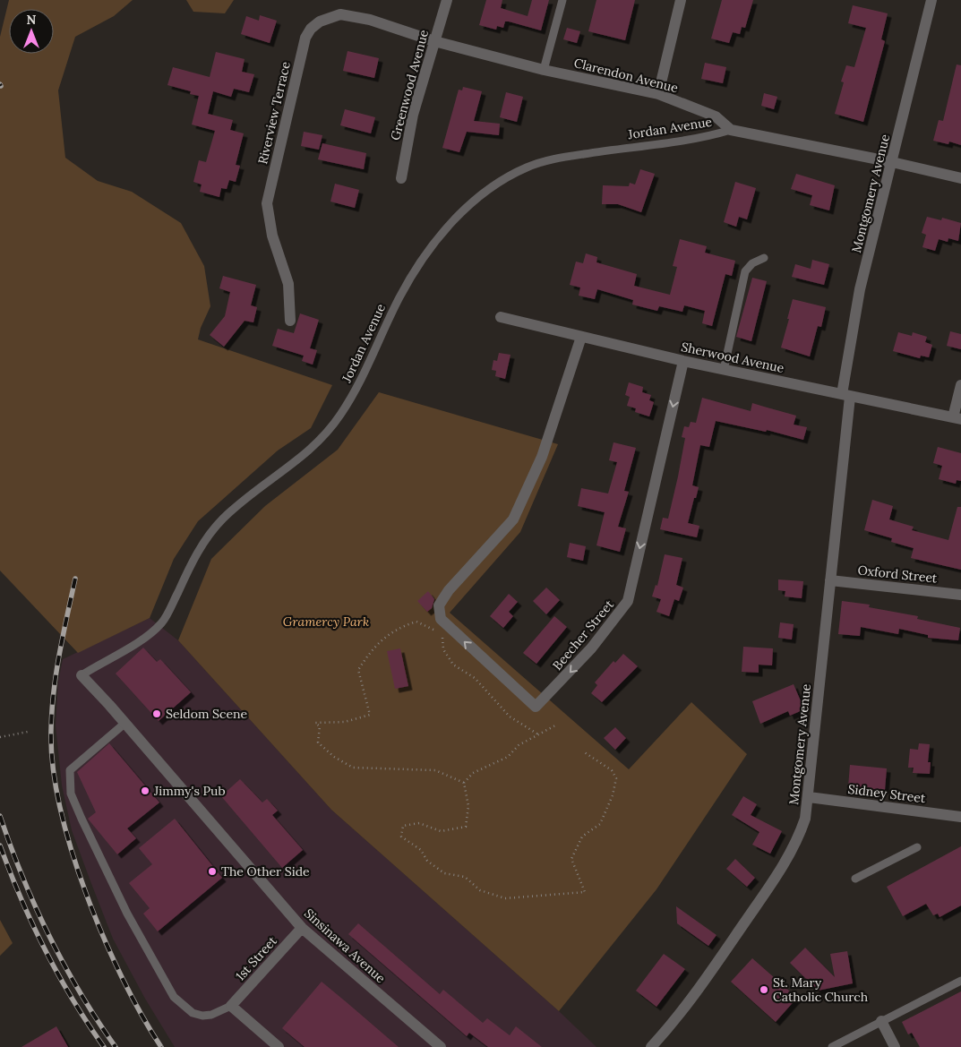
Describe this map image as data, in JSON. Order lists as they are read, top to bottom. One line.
{"streets":{"street":["Clarendon Avenue","Greenwood Avenue","Riverview Terrace","Montgomery Avenue","Sherwood Avenue","Oxford Street","Beecher Street","Sidney Street","Sinsinawa Avenue","1st Street"],"lane":["Jordan Avenue"]},"crossings":[["Clarendon Avenue","Greenwood Avenue"],["Clarendon Avenue","Riverview Terrace"],["Clarendon Avenue","Jordan Avenue"],["Clarendon Avenue","Montgomery Avenue"],["Jordan Avenue","Sinsinawa Avenue"],["Montgomery Avenue","Sherwood Avenue"],["Montgomery Avenue","Oxford Street"],["Montgomery Avenue","Sidney Street"],["Sherwood Avenue","Beecher Street"],["Sinsinawa Avenue","1st Street"]],"parks":["Gramercy Park"],"places":["Seldom Scene","Jimmy's Pub","The Other Side","St. Mary Catholic Church"],"north":"top"}
